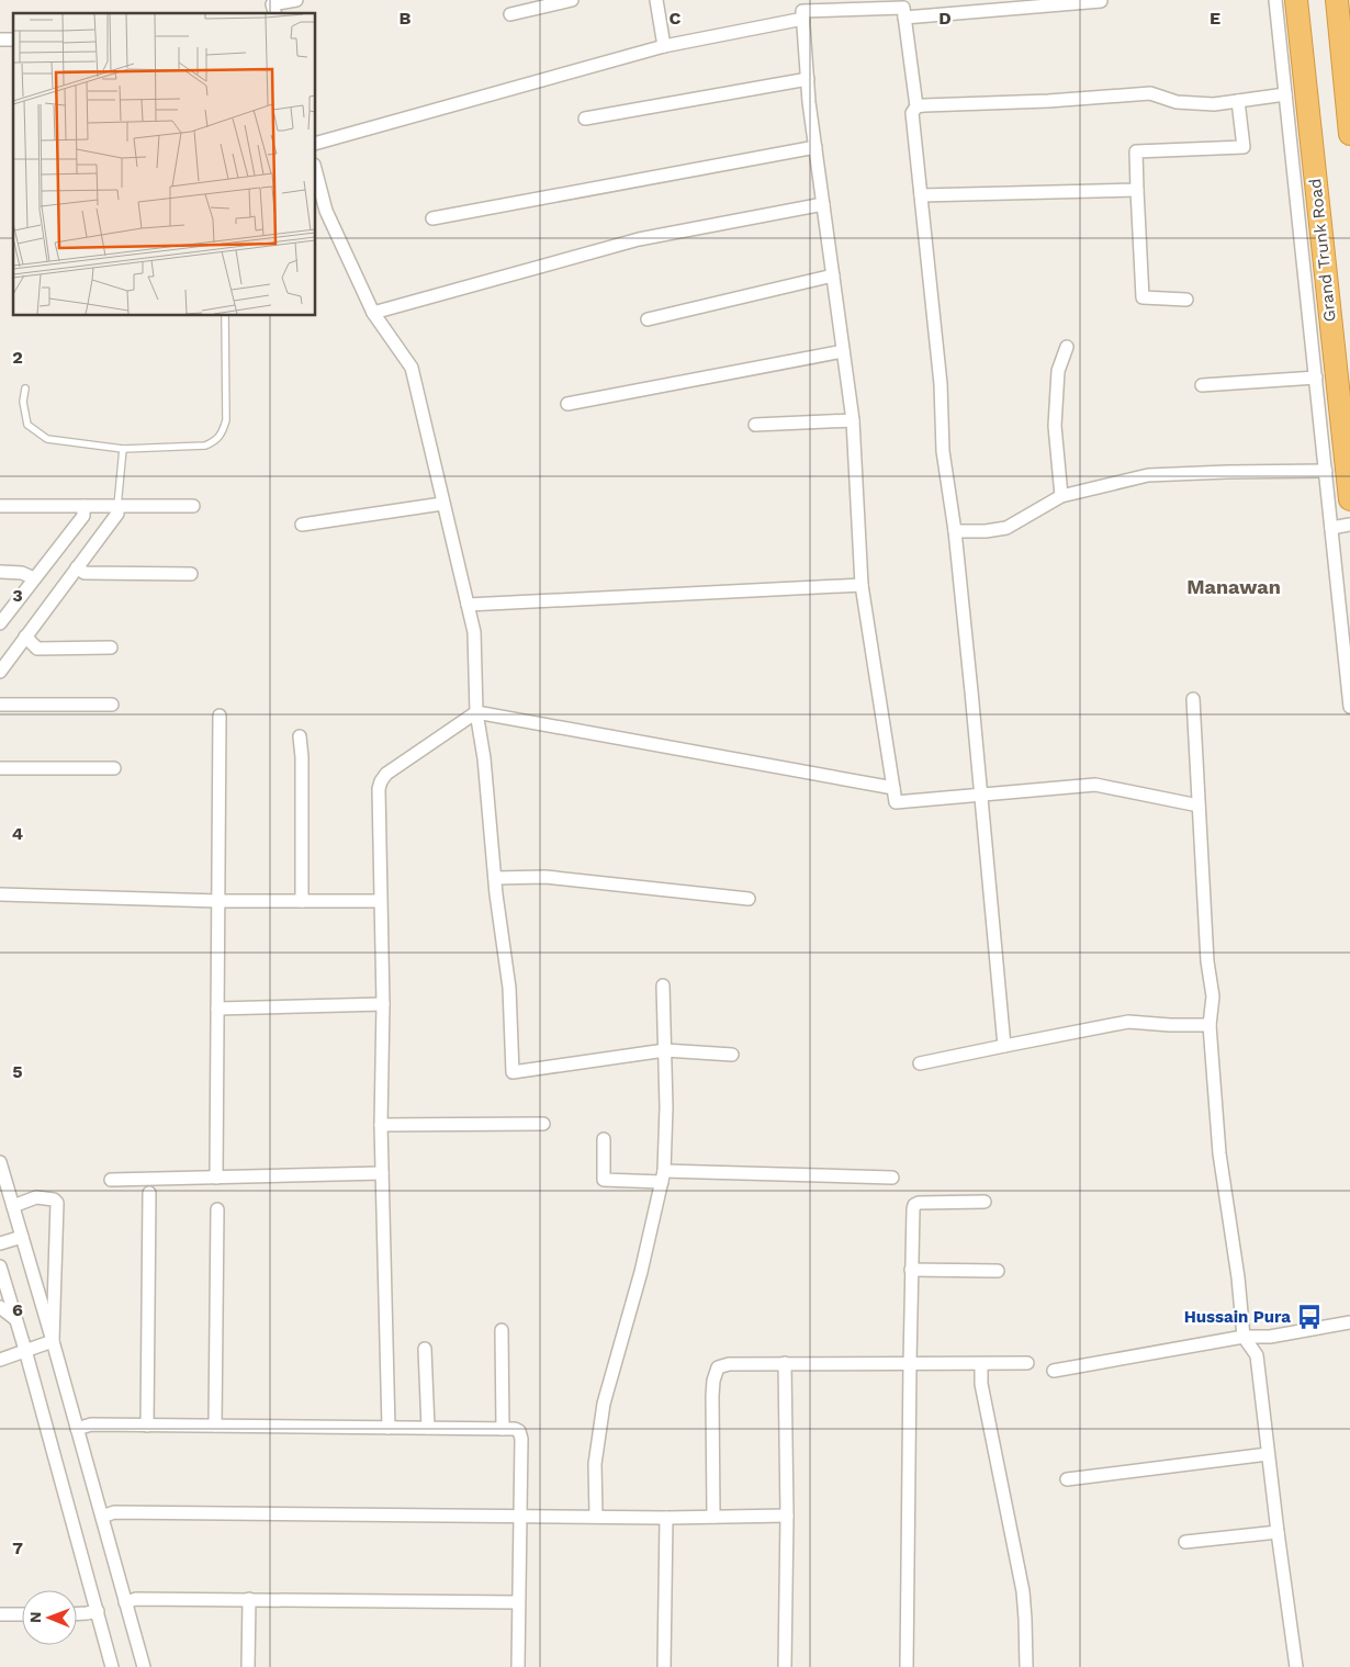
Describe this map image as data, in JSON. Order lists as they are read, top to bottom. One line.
{"streets":{"highway":["Grand Trunk Road"]},"districts":["Manawan"],"places":{"bus stop":["Hussain Pura"]},"north":"left","grid":{"columns":["B","C","D","E"],"rows":["2","3","4","5","6","7"]}}
